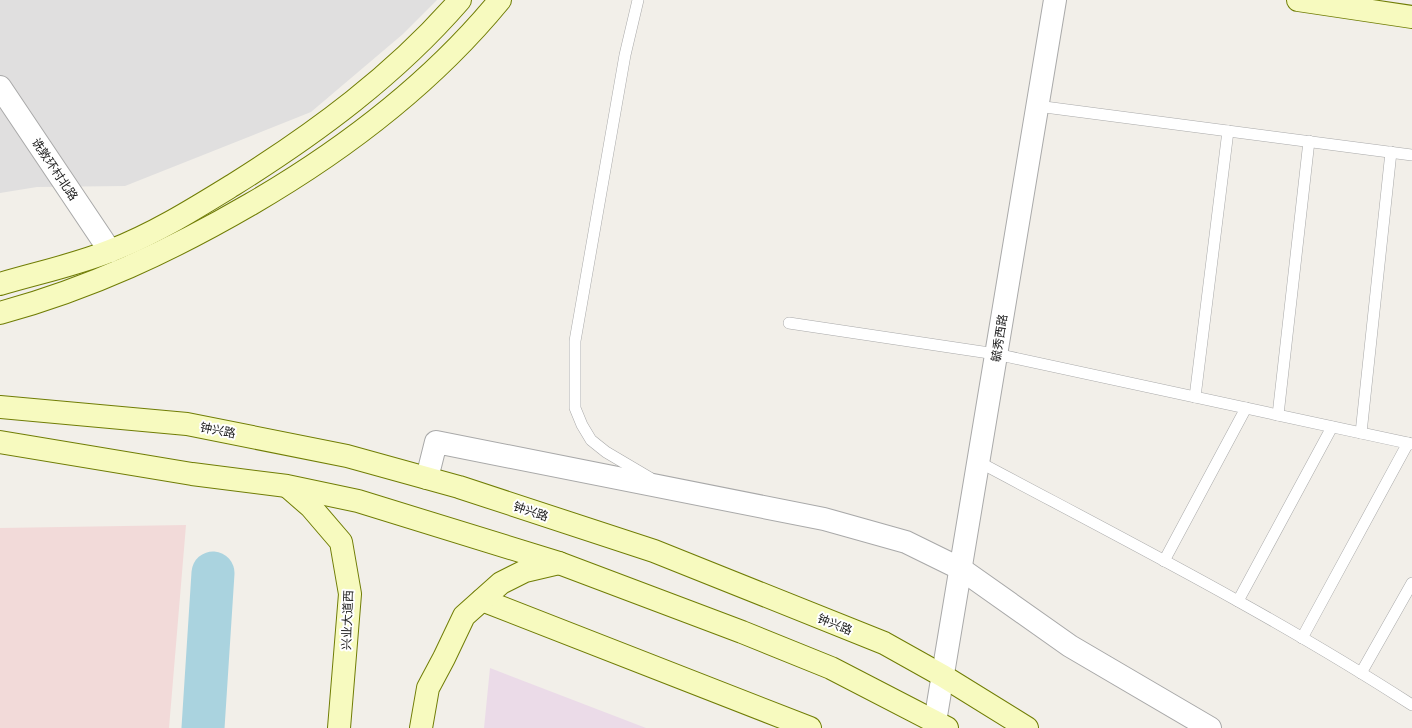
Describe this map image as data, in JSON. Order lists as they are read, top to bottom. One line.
{"streets":{"main road":["钟兴路","兴业大道西"],"street":["诜敦环村北路","毓秀西路"]},"crossings":[["毓秀西路","钟兴路"]]}
